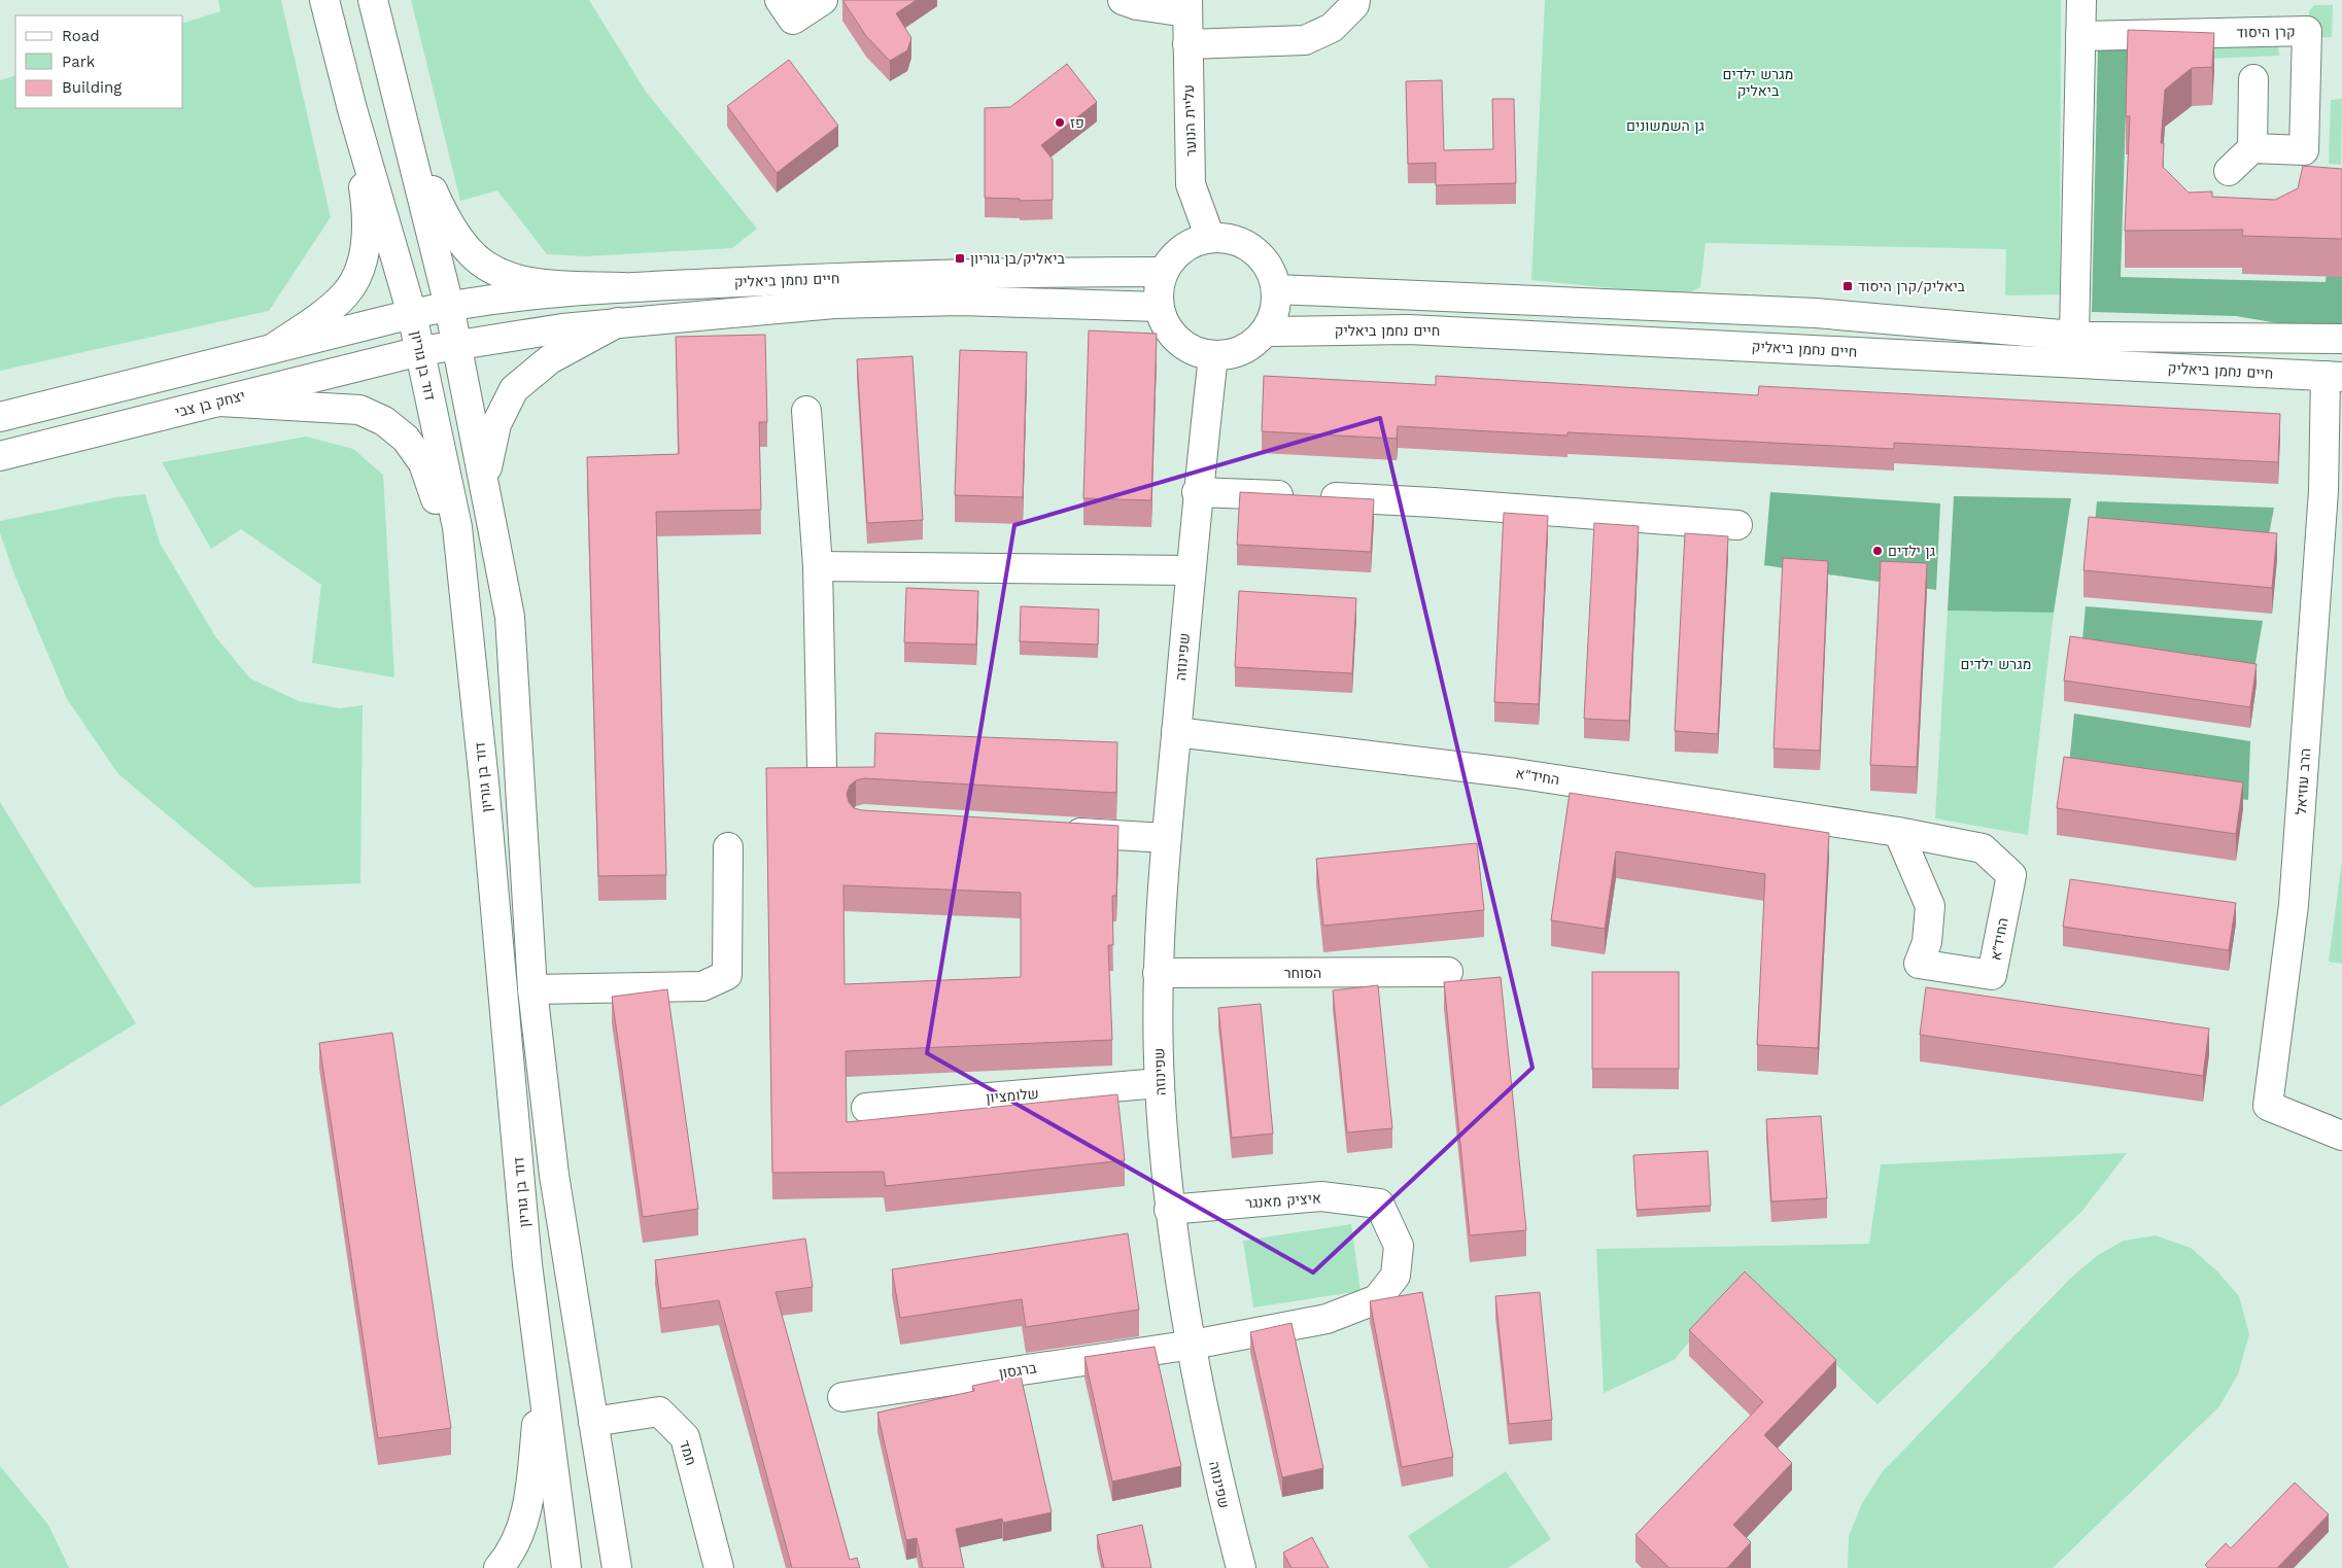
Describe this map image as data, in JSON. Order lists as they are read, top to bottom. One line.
{"streets":{"street":["קרן היסוד","עליית הנוער","חיים נחמן ביאליק","דוד בן גוריון","יצחק בן צבי","שפינוזה","החיד\"א","הרב עוזיאל","החיד״א","הסוחר","שלומציון","איציק מאנגר","ברגסון","חמד"]},"crossings":[["עליית הנוער","חיים נחמן ביאליק"],["עליית הנוער","שפינוזה"],["חיים נחמן ביאליק","דוד בן גוריון"],["חיים נחמן ביאליק","יצחק בן צבי"],["חיים נחמן ביאליק","שפינוזה"],["חיים נחמן ביאליק","הרב עוזיאל"],["דוד בן גוריון","יצחק בן צבי"],["שפינוזה","החיד\"א"],["שפינוזה","הסוחר"],["שפינוזה","שלומציון"],["שפינוזה","איציק מאנגר"],["שפינוזה","ברגסון"],["החיד\"א","החיד״א"],["איציק מאנגר","ברגסון"]],"parks":["מגרש ילדים ביאליק","גן השמשונים","מגרש ילדים"],"places":{"other":["פז","גן ילדים"],"transit":["ביאליק/בן גוריון","ביאליק/קרן היסוד"]},"legend":["Road","Park","Building"]}
